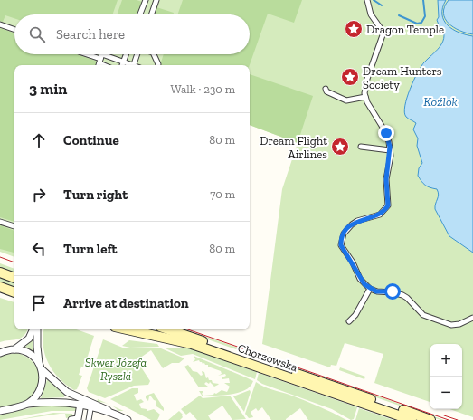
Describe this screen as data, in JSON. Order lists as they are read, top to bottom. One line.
{"streets":{"main road":["Chorzowska"]},"water":["Koźlok"],"parks":["Skwer Józefa Ryszki"],"places":{"place":["Dragon Temple","Dream Hunters Society","Dream Flight Airlines"]},"page":{"search":"Search here","heading":["3 min","Walk · 230 m"],"list":[["Continue","80 m"],["Turn right","70 m"],["Turn left","80 m"],"Arrive at destination"],"map_buttons":["+","−"]}}
